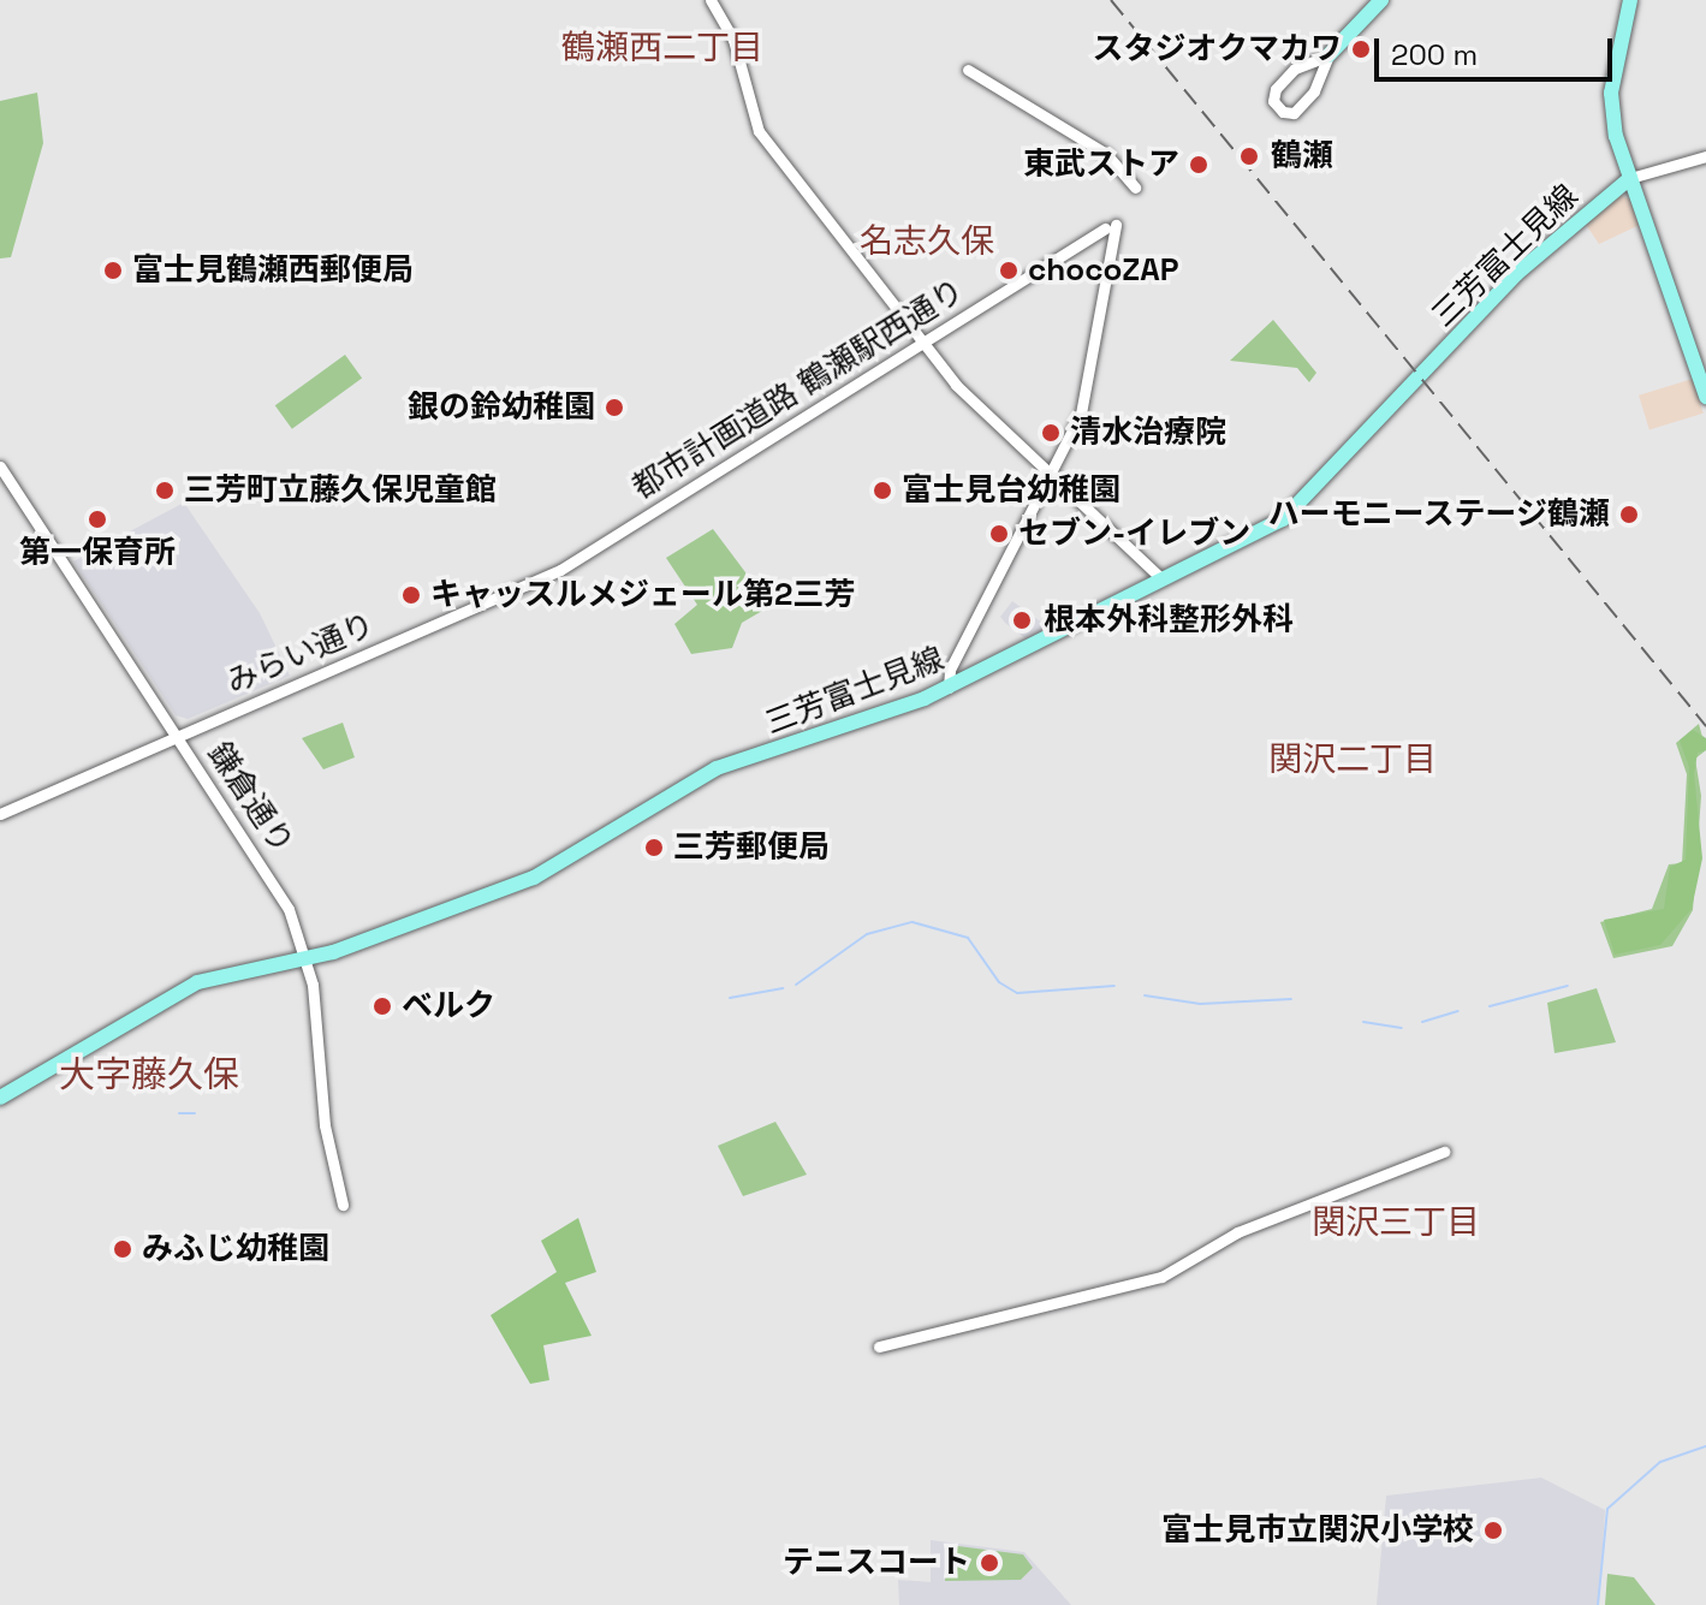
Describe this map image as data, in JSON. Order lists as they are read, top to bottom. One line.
{"streets":{"main road":["三芳富士見線"],"street":["都市計画道路 鶴瀬駅西通り","みらい通り","鎌倉通り"]},"crossings":[["三芳富士見線","鎌倉通り"],["都市計画道路 鶴瀬駅西通り","みらい通り"],["みらい通り","鎌倉通り"]],"districts":["鶴瀬西二丁目","名志久保","関沢二丁目","大字藤久保","関沢三丁目"],"places":["スタジオクマカワ","鶴瀬","東武ストア","富士見鶴瀬西郵便局","chocoZAP","銀の鈴幼稚園","清水治療院","三芳町立藤久保児童館","富士見台幼稚園","ハーモニーステージ鶴瀬","第一保育所","セブン-イレブン","キャッスルメジェール第2三芳","根本外科整形外科","三芳郵便局","ベルク","みふじ幼稚園","富士見市立関沢小学校","テニスコート"],"scale_bar":"200 m"}
